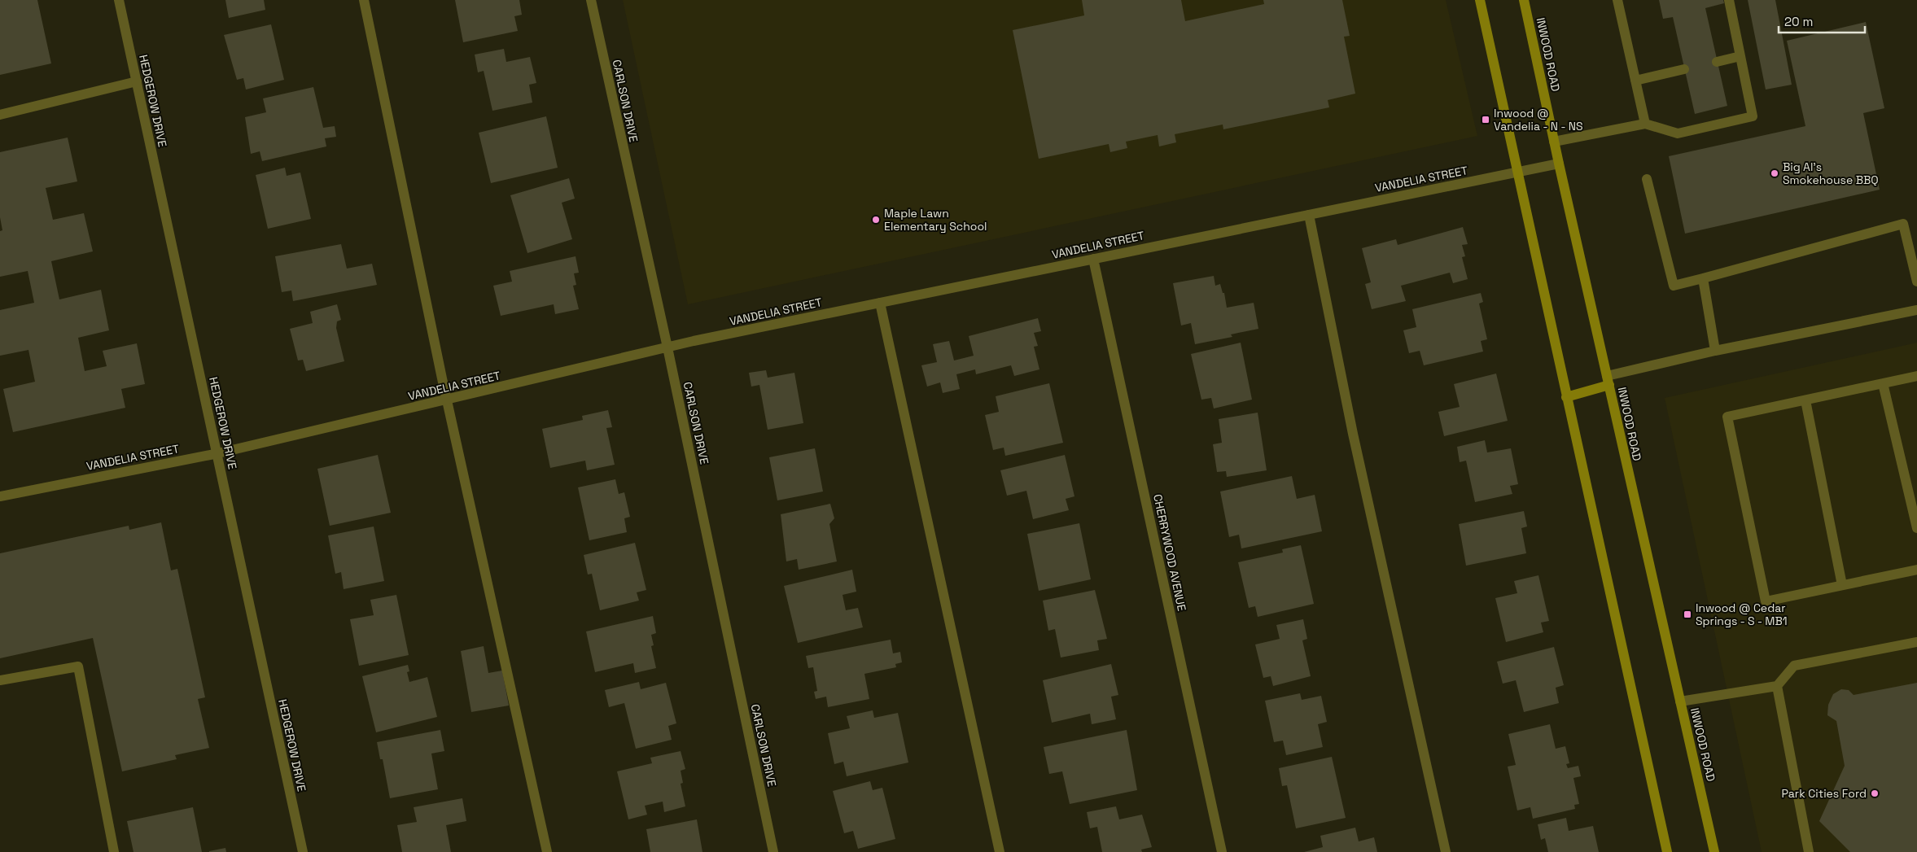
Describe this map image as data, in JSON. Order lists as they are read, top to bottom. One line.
{"streets":{"main road":["INWOOD ROAD"],"street":["HEDGEROW DRIVE","CARLSON DRIVE","VANDELIA STREET","CHERRYWOOD AVENUE"]},"crossings":[["INWOOD ROAD","VANDELIA STREET"],["HEDGEROW DRIVE","VANDELIA STREET"],["CARLSON DRIVE","VANDELIA STREET"],["VANDELIA STREET","CHERRYWOOD AVENUE"]],"places":{"transit":["Inwood @ Vandelia - N - NS","Inwood @ Cedar Springs - S - MB1"],"other":["Big Al's Smokehouse BBQ","Maple Lawn Elementary School","Park Cities Ford"]},"scale_bar":"20 m"}
